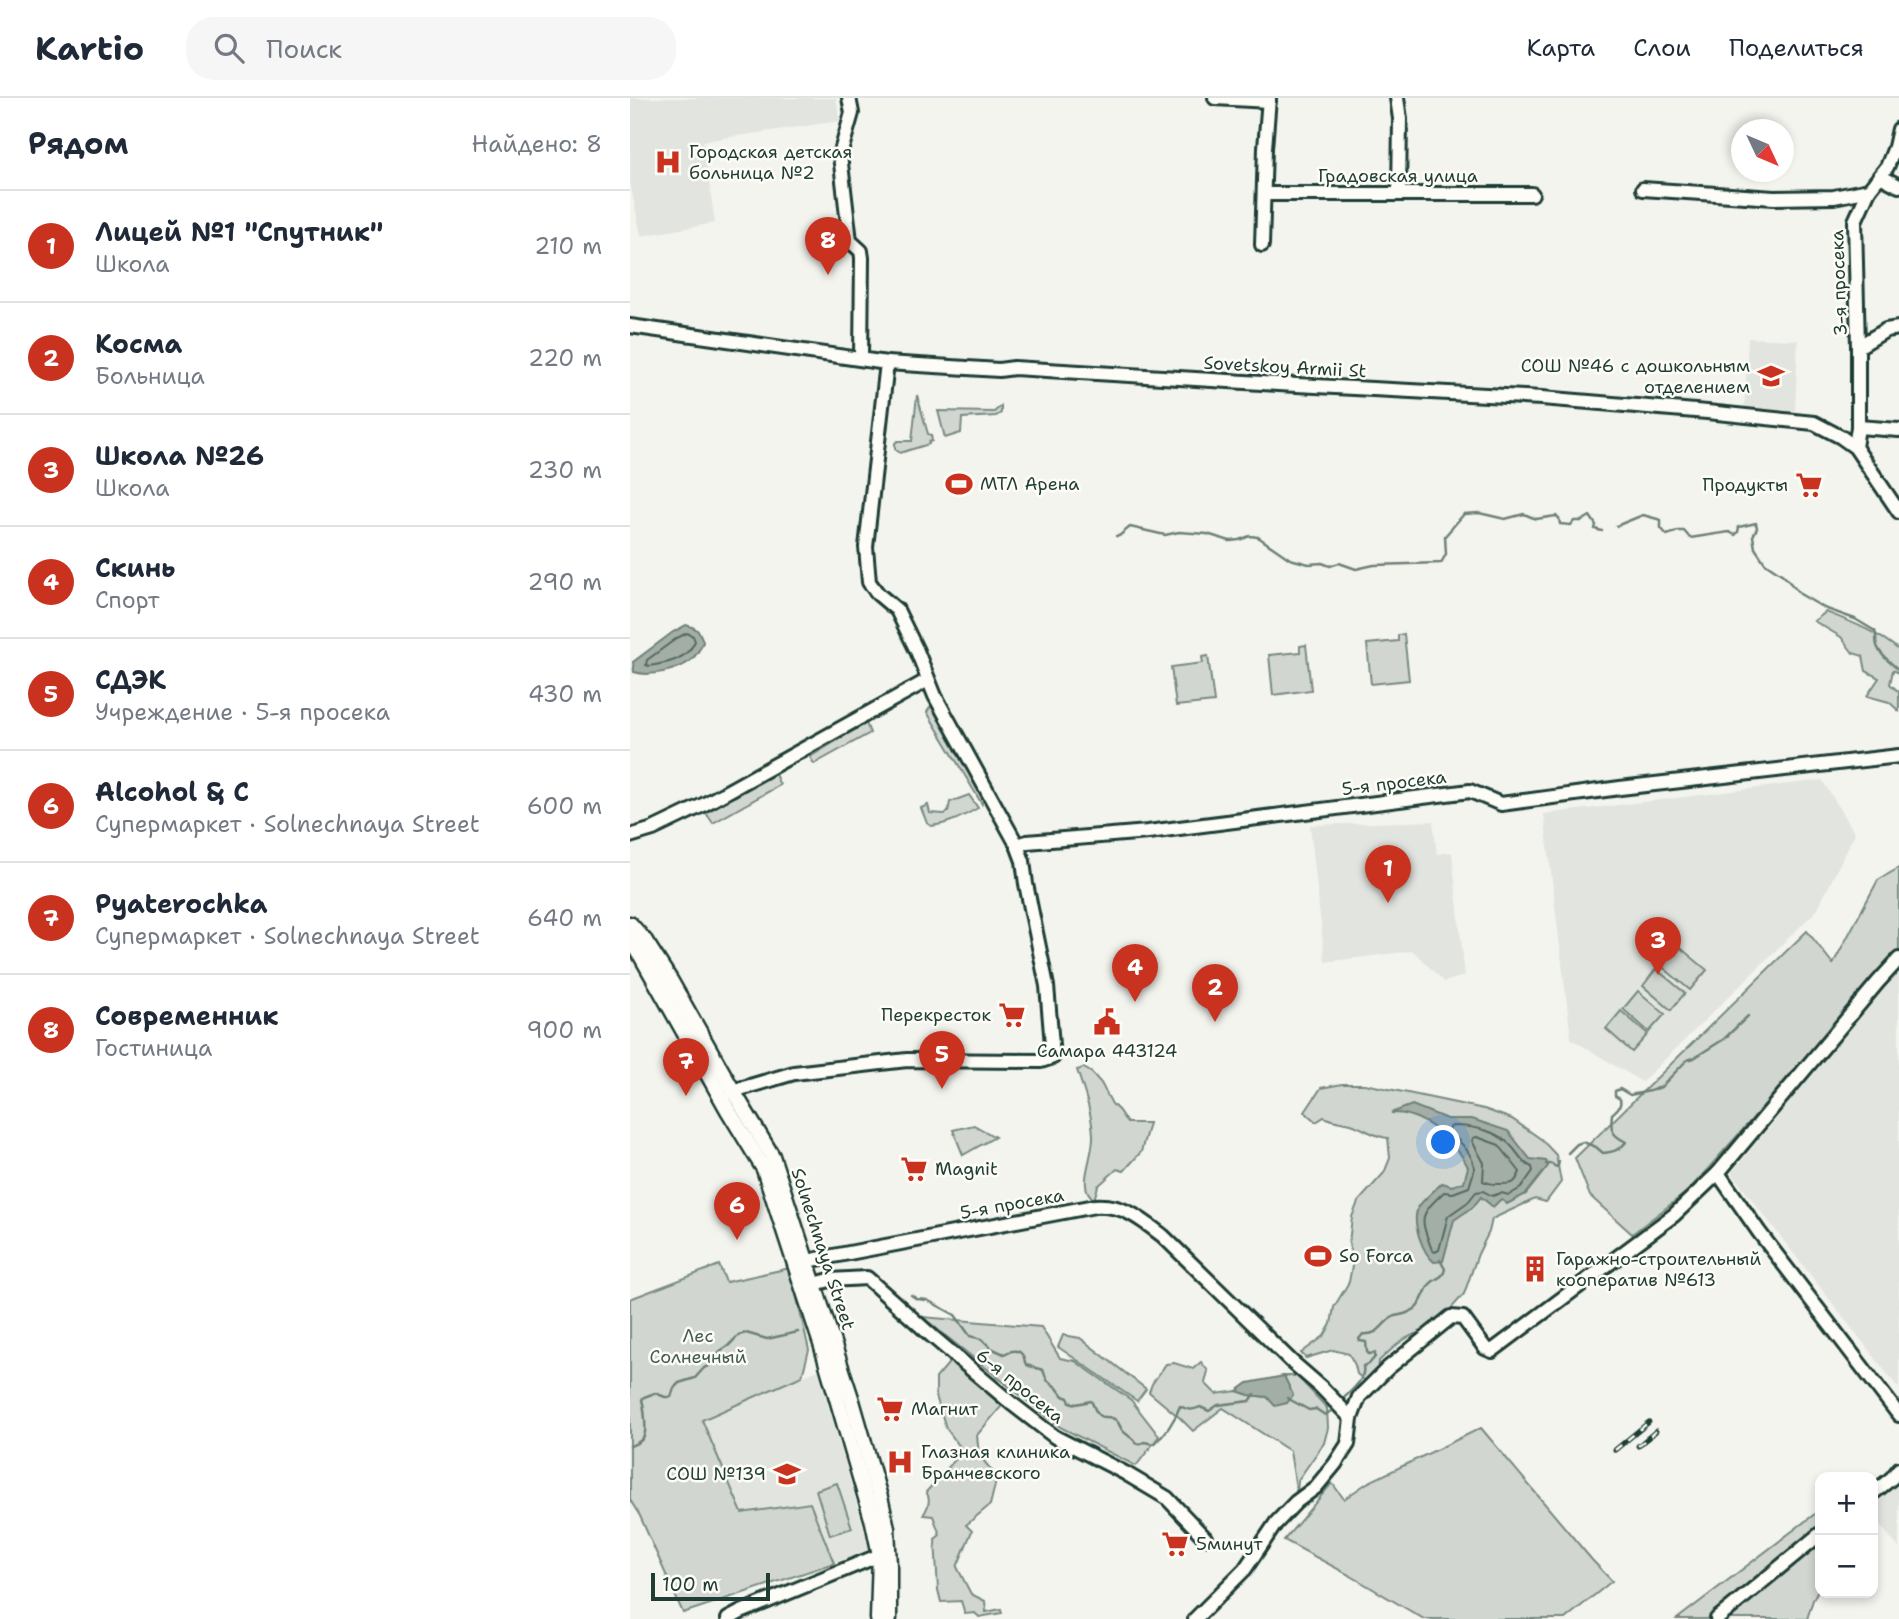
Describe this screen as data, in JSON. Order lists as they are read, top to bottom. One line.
{"streets":{"main road":["Solnechnaya Street"],"street":["Градовская улица","3-я просека","Sovetskoy Armii St","5-я просека","6-я просека"]},"crossings":[["3-я просека","Sovetskoy Armii St"],["5-я просека","Solnechnaya Street"],["Solnechnaya Street","6-я просека"]],"parks":["Лес Солнечный"],"places":{"hospital":["Городская детская больница №2","Глазная клиника Бранчевского"],"school or university":["СОШ №46 с дошкольным отделением","СОШ №139"],"sports":["МТЛ Арена","So Forca"],"supermarket":["Продукты","Перекресток","Magnit","Магнит","5минут"],"public building":["Самара 443124"],"building":["Гаражно-строительный кооператив №613"]},"scale_bar":"100 m","north":"bottom right","page":{"header":"Kartio","search":"Поиск","nav":["Карта","Слои","Поделиться"],"heading":["Рядом","Найдено: 8"],"list":[{"mark":"1","name":"Лицей №1 \"Спутник\"","note":"Школа","value":"210 m"},{"mark":"2","name":"Косма","note":"Больница","value":"220 m"},{"mark":"3","name":"Школа №26","note":"Школа","value":"230 m"},{"mark":"4","name":"Скинь","note":"Спорт","value":"290 m"},{"mark":"5","name":"СДЭК","note":"Учреждение · 5-я просека","value":"430 m"},{"mark":"6","name":"Alcohol & C","note":"Супермаркет · Solnechnaya Street","value":"600 m"},{"mark":"7","name":"Pyaterochka","note":"Супермаркет · Solnechnaya Street","value":"640 m"},{"mark":"8","name":"Современник","note":"Гостиница","value":"900 m"}],"pins":["8","1","3","4","2","5","7","6"],"map_buttons":["+","−"],"scale":"100 m"}}
